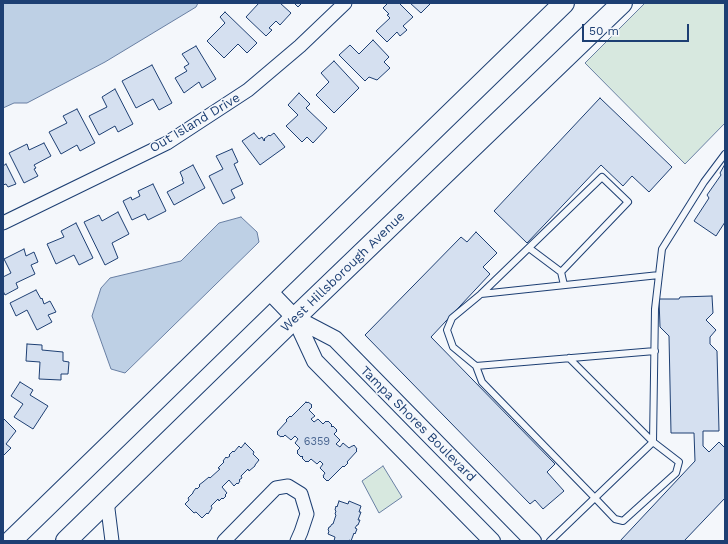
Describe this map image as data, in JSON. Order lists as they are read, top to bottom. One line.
{"streets":{"main road":["West Hillsborough Avenue"],"street":["Out Island Drive","Tampa Shores Boulevard"]},"crossings":[["West Hillsborough Avenue","Tampa Shores Boulevard"]],"house_numbers":["6359"],"scale_bar":"50 m"}
